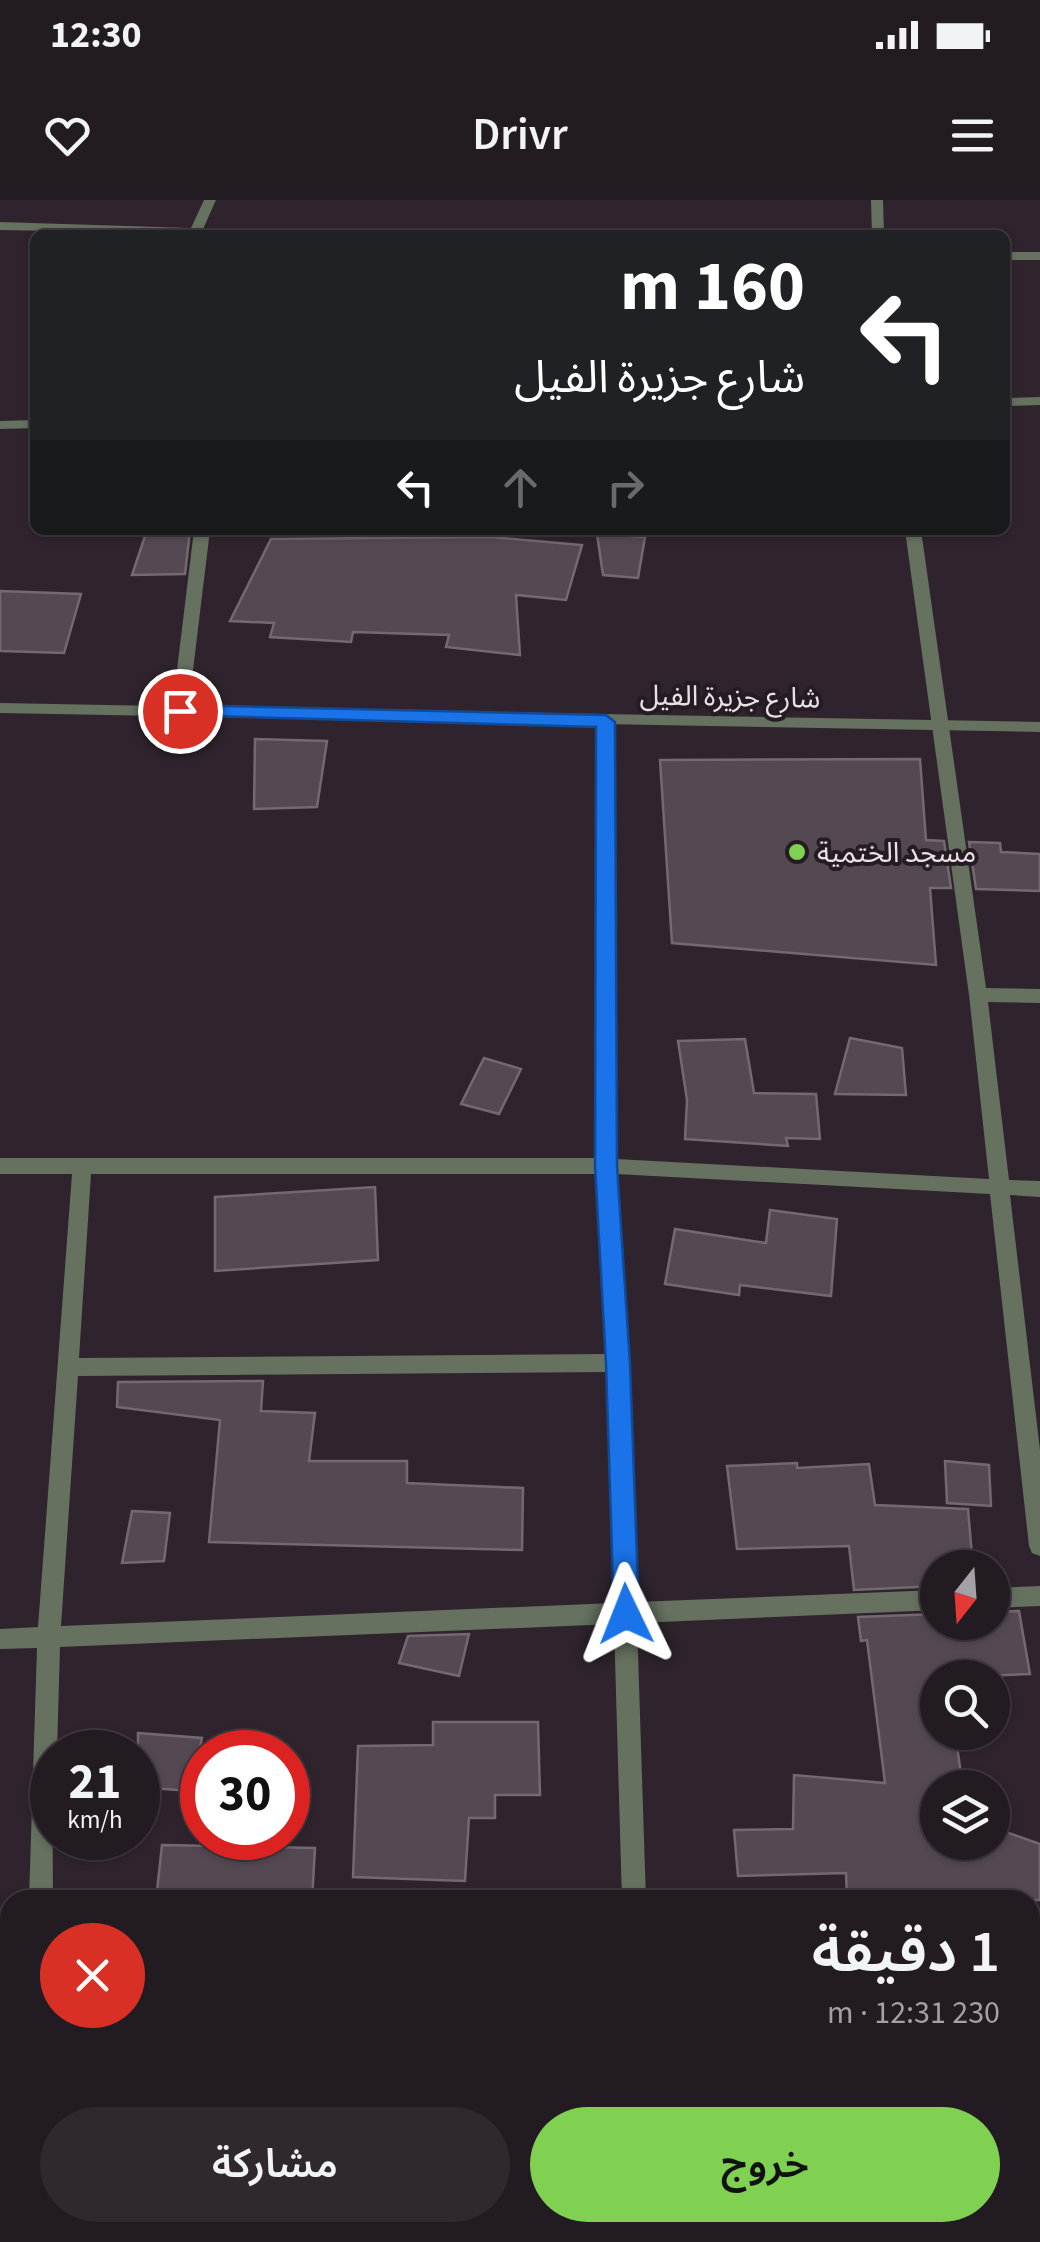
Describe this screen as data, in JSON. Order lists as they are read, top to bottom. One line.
{"streets":{"street":["شارع جزيرة الفيل"]},"places":["مسجد الختمية"],"north":"bottom","page":{"status":"12:30","header":"Drivr","turn":["160 m","شارع جزيرة الفيل"],"speed":"21 km/h","limit":"30","heading":["1 دقيقة","230 m · 12:31"],"buttons":["خروج","مشاركة"]}}
